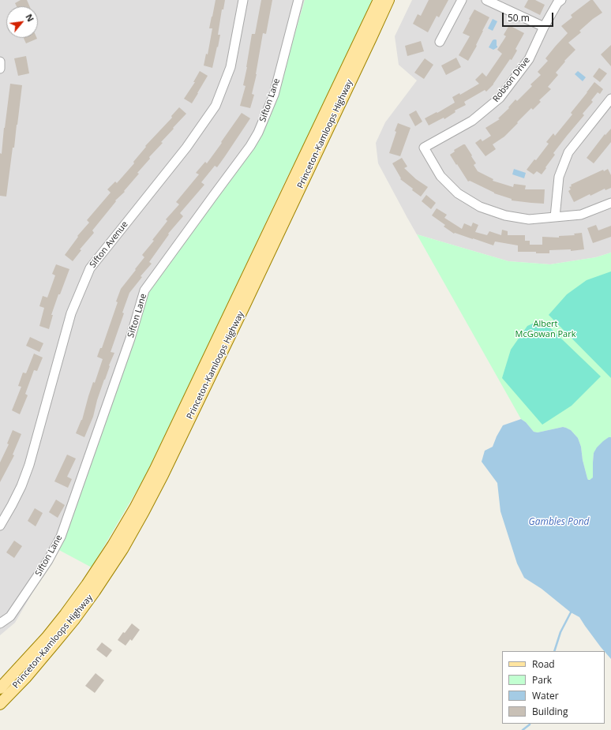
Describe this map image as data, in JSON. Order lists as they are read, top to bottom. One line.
{"streets":{"main road":["Princeton-Kamloops Highway"],"street":["Robson Drive","Sifton Lane","Sifton Avenue"]},"water":["Gambles Pond"],"parks":["Albert McGowan Park"],"legend":["Road","Park","Water","Building"],"scale_bar":"50 m","north":"top right"}
